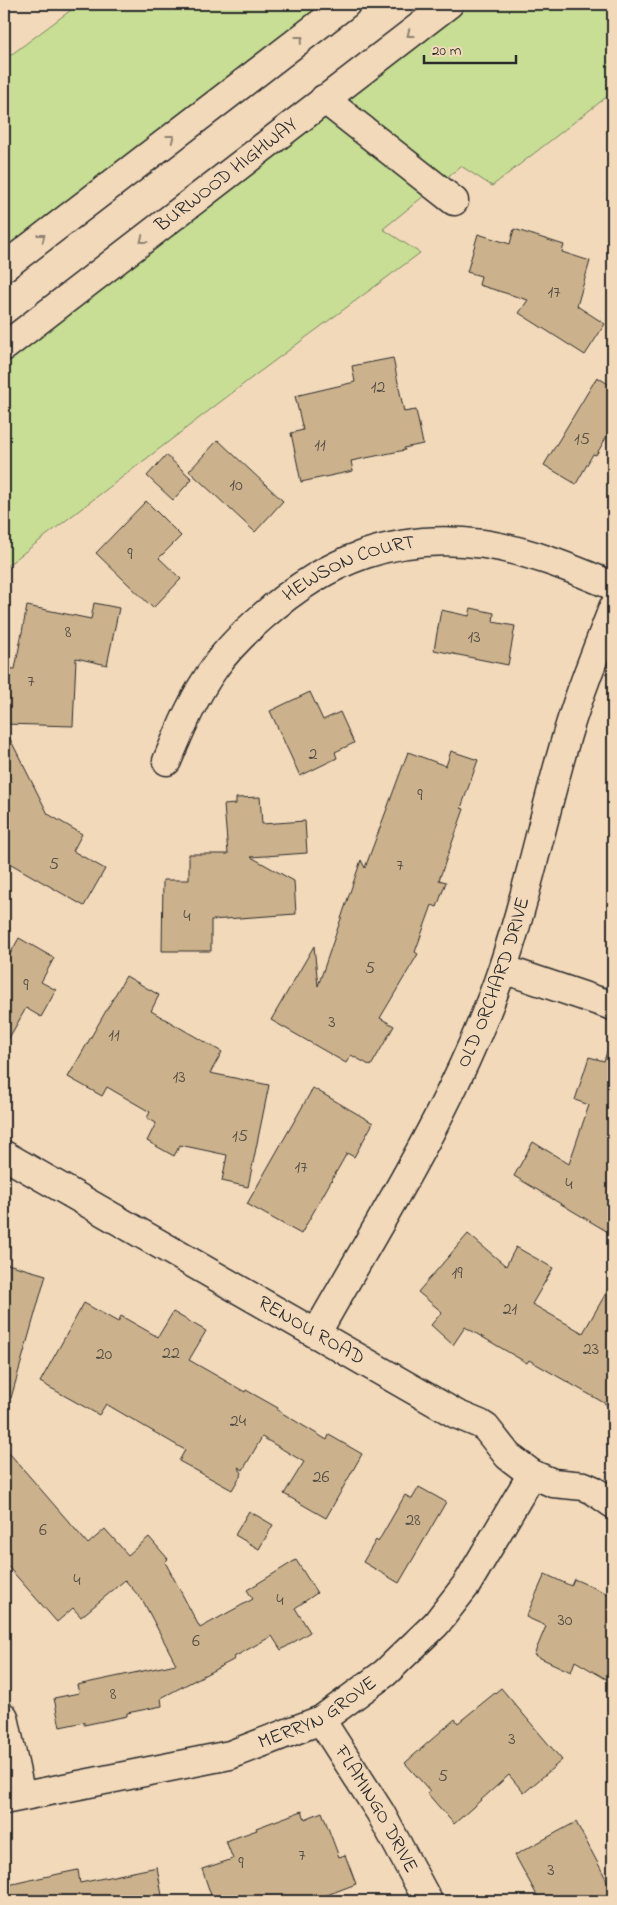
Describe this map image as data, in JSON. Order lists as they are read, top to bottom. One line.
{"streets":{"main road":["BURWOOD HIGHWAY","HEWSON COURT","OLD ORCHARD DRIVE","RENOU ROAD","MERRYN GROVE","FLAMINGO DRIVE"]},"crossings":[["OLD ORCHARD DRIVE","RENOU ROAD"],["RENOU ROAD","MERRYN GROVE"],["MERRYN GROVE","FLAMINGO DRIVE"]],"house_numbers":["17","12","15","11","10","9","8","13","7","2","9","5","7","4","5","9","3","11","13","15","17","4","19","21","23","22","20","24","26","28","6","4","4","30","6","8","3","5","7","9","3"],"scale_bar":"20 m"}
